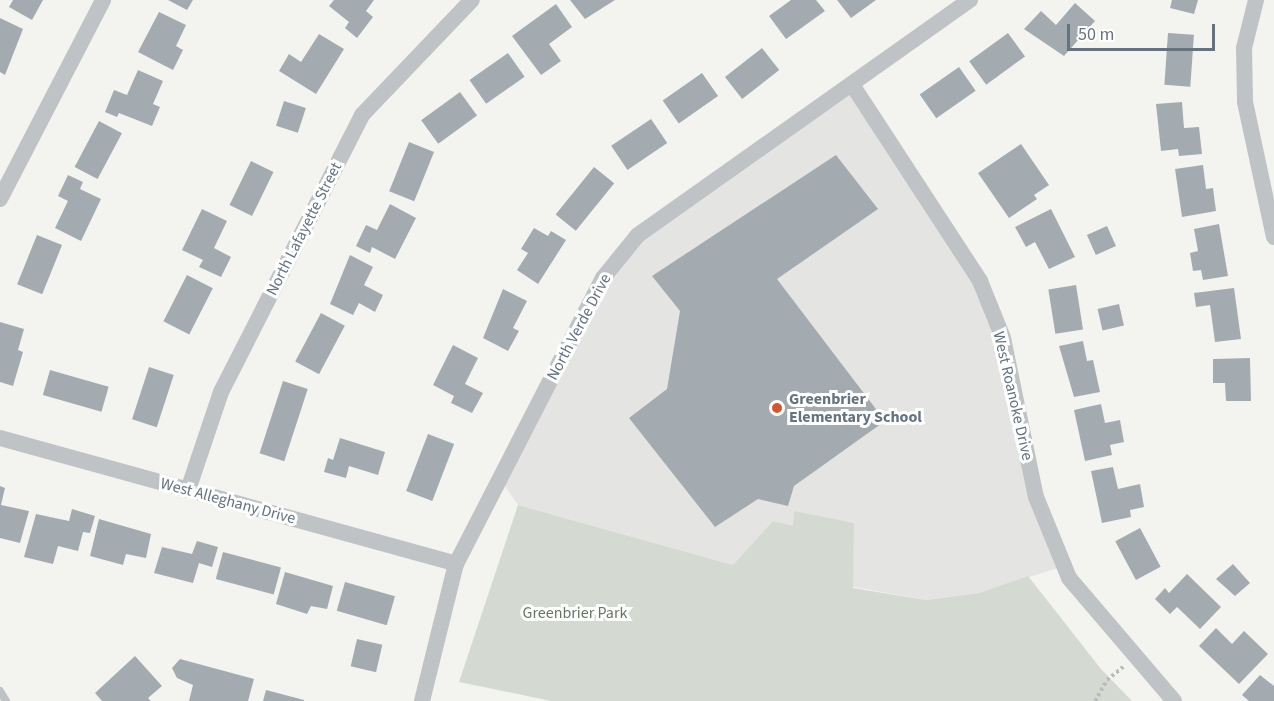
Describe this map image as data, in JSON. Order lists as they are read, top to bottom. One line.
{"streets":{"street":["North Lafayette Street","North Verde Drive","West Roanoke Drive","West Alleghany Drive"]},"crossings":[["North Lafayette Street","West Alleghany Drive"],["North Verde Drive","West Roanoke Drive"],["North Verde Drive","West Alleghany Drive"]],"parks":["Greenbrier Park"],"places":["Greenbrier Elementary School"],"scale_bar":"50 m"}
